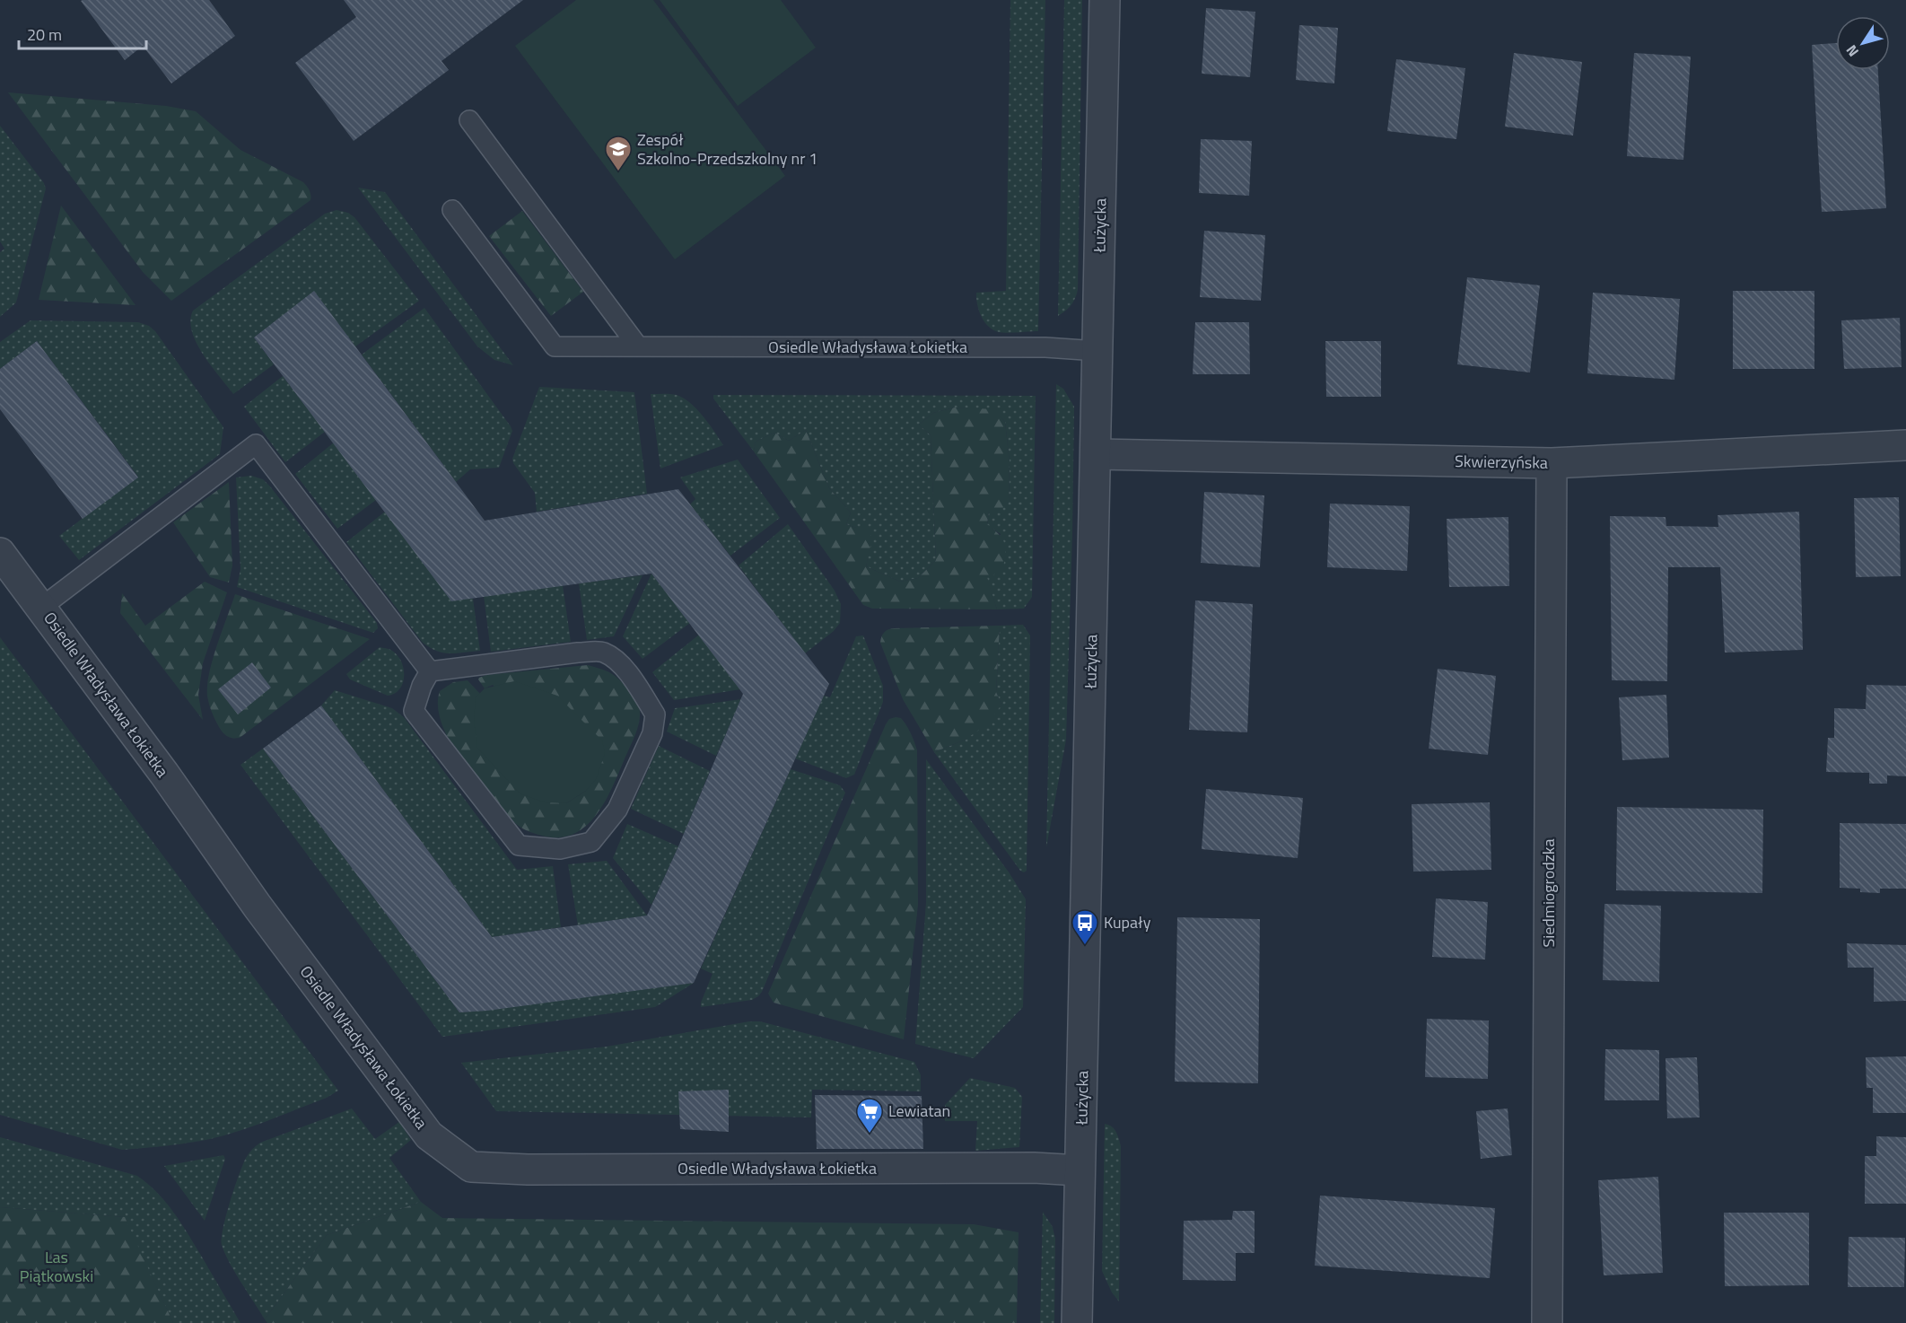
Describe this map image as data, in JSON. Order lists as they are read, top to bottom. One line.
{"streets":{"street":["Łużycka","Osiedle Władysława Łokietka","Skwierzyńska","Siedmiogrodzka"]},"crossings":[["Łużycka","Osiedle Władysława Łokietka"],["Łużycka","Skwierzyńska"],["Skwierzyńska","Siedmiogrodzka"]],"parks":["Las Piątkowski"],"places":{"school or university":["Zespół Szkolno-Przedszkolny nr 1"],"bus stop":["Kupały"],"supermarket":["Lewiatan"]},"scale_bar":"20 m","north":"bottom left"}
